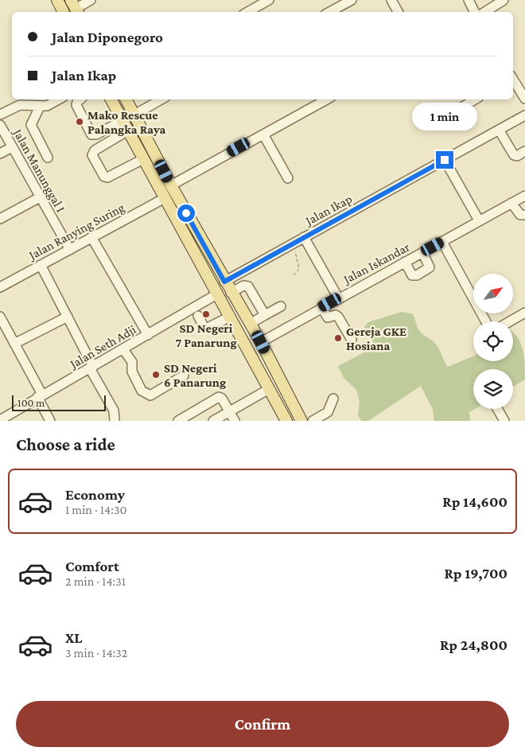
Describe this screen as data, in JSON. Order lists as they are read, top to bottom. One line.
{"streets":{"street":["Jalan Manunggal I","Jalan Ikap","Jalan Ranying Suring","Jalan Iskandar","Jalan Seth Adji"]},"crossings":[["Jalan Manunggal I","Jalan Ranying Suring"]],"places":["Mako Rescue Palangka Raya","SD Negeri 7 Panarung","Gereja GKE Hosiana","SD Negeri 6 Panarung"],"scale_bar":"100 m","north":"top right","page":{"banner":["Jalan Diponegoro","Jalan Ikap"],"bubble":"1 min","scale":"100 m","heading":"Choose a ride","list":[{"name":"Economy","note":"1 min · 14:30","value":"Rp 14,600"},{"name":"Comfort","note":"2 min · 14:31","value":"Rp 19,700"},{"name":"XL","note":"3 min · 14:32","value":"Rp 24,800"}],"buttons":"Confirm"}}
